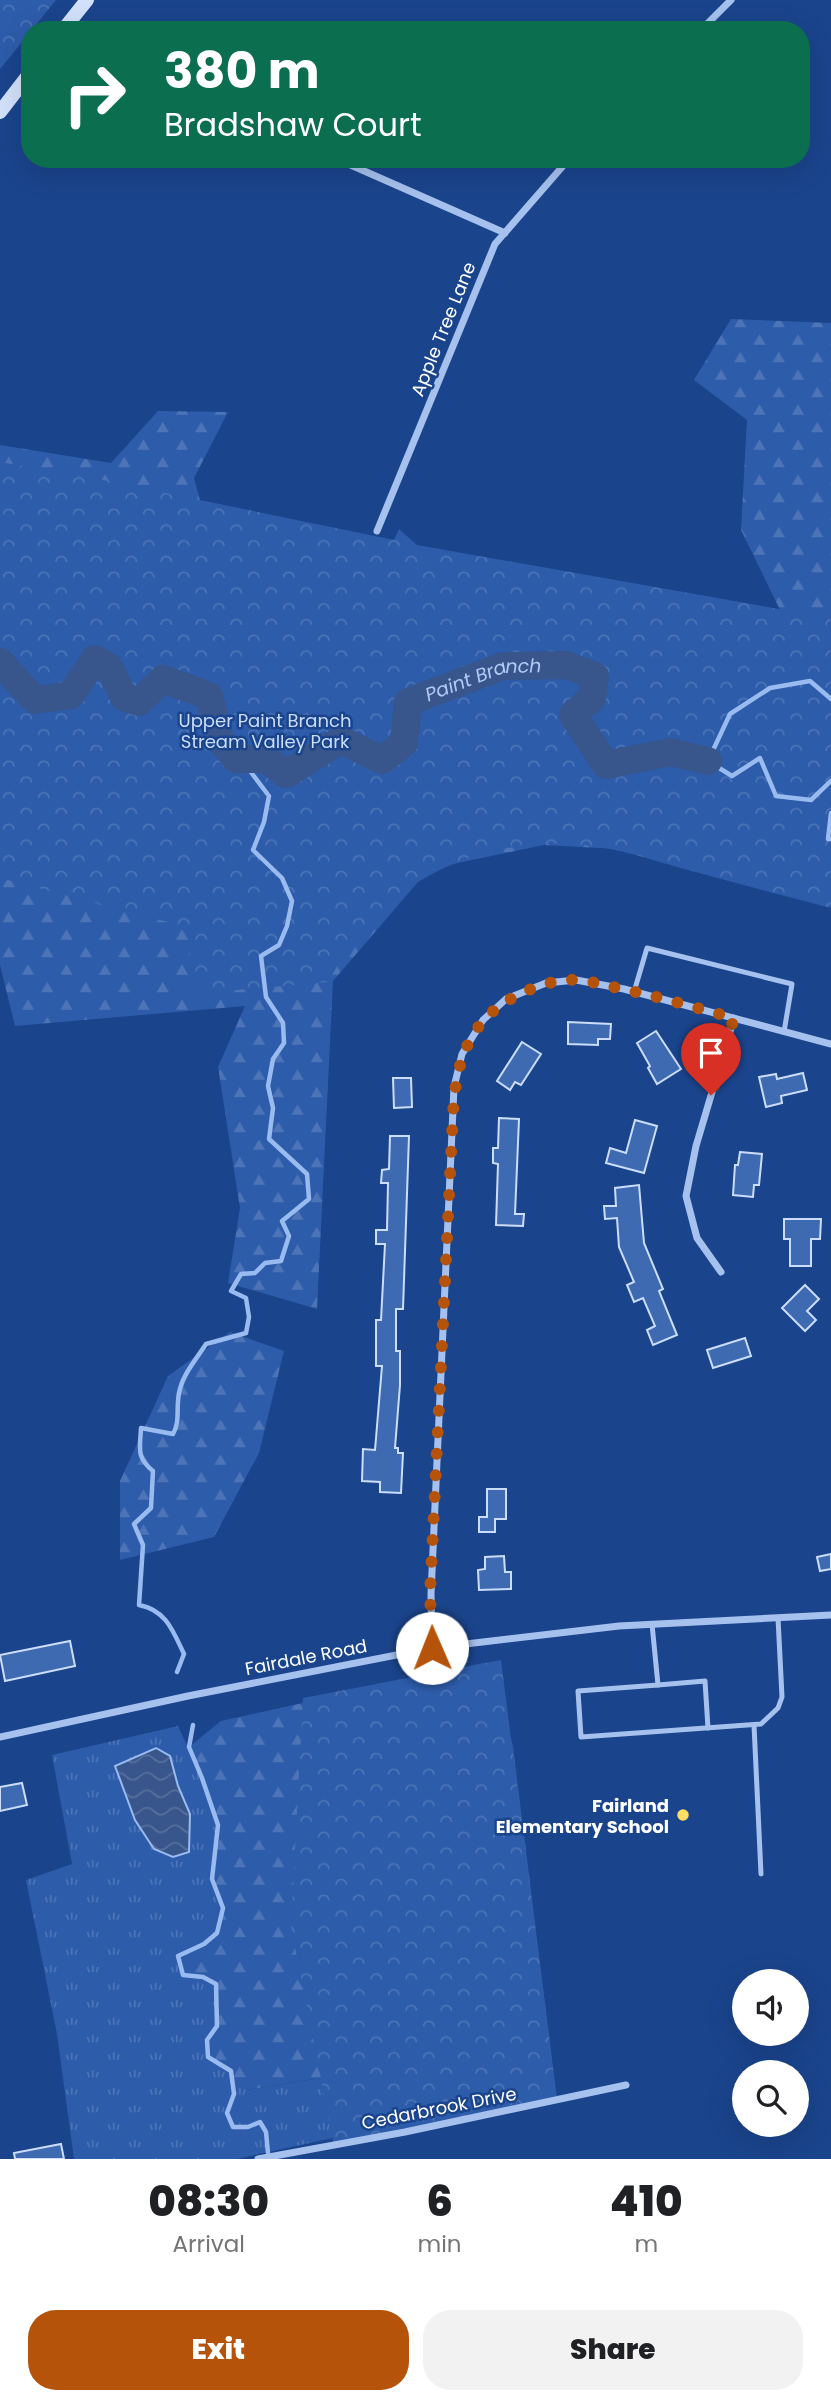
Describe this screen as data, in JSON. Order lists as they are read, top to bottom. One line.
{"streets":{"street":["Apple Tree Lane","Fairdale Road","Cedarbrook Drive"]},"water":["Paint Branch"],"parks":["Upper Paint Branch Stream Valley Park"],"places":["Fairland Elementary School"],"page":{"turn":["380 m","Bradshaw Court"],"eta":["08:30","Arrival","6","min","410","m"],"buttons":["Exit","Share"]}}
